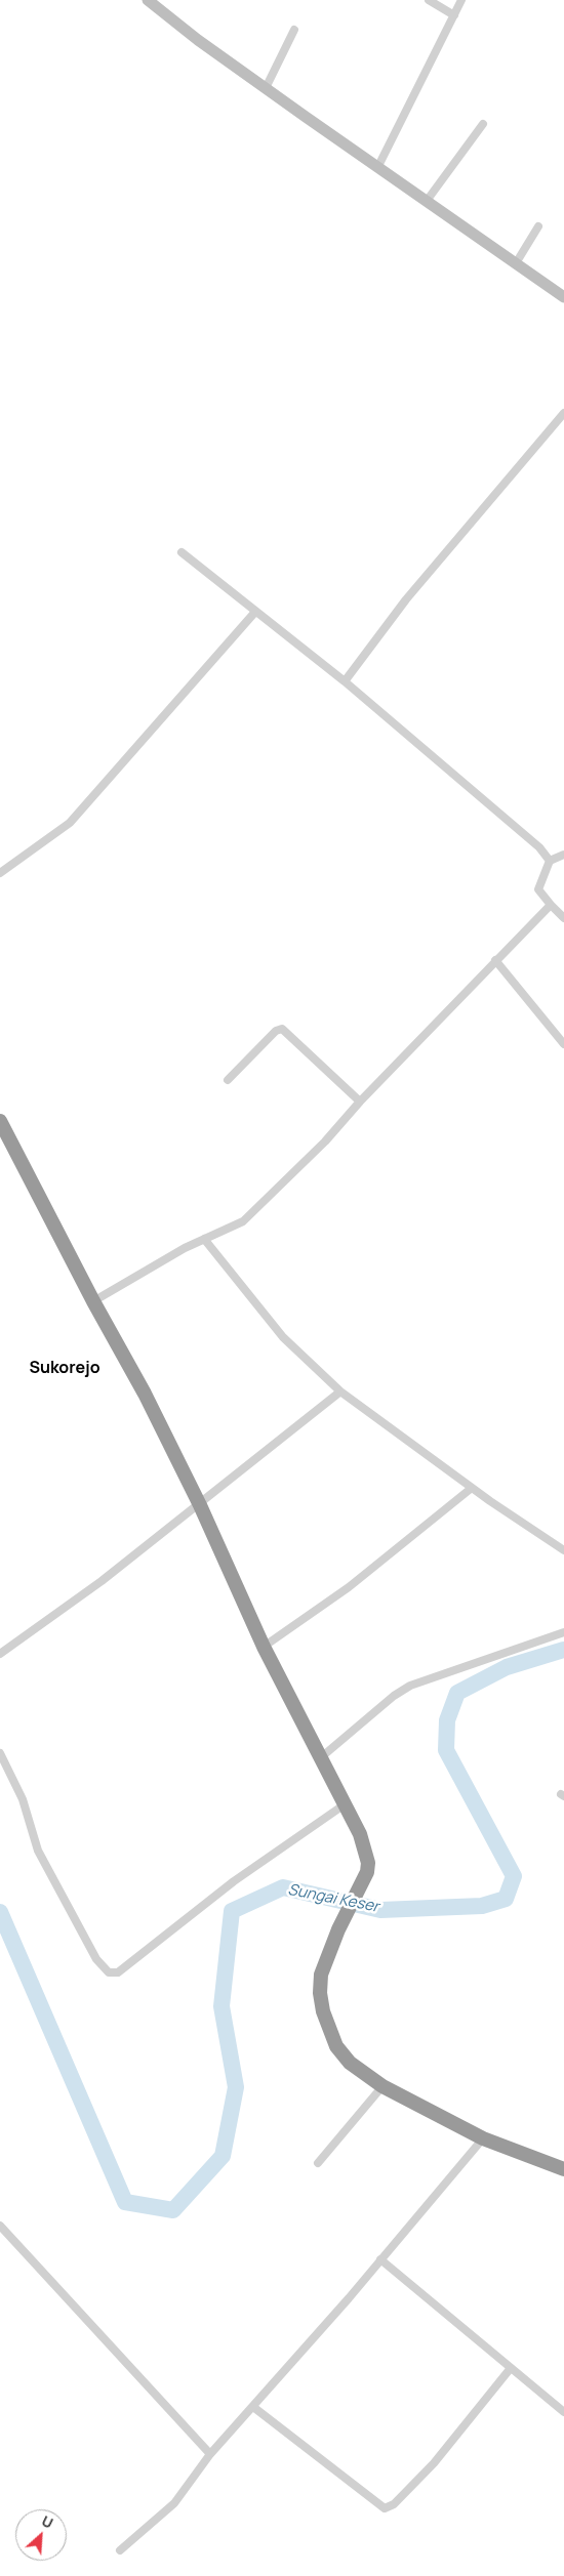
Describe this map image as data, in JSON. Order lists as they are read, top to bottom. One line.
{"districts":["Sukorejo"],"water":["Sungai Keser"],"north":"top right"}
